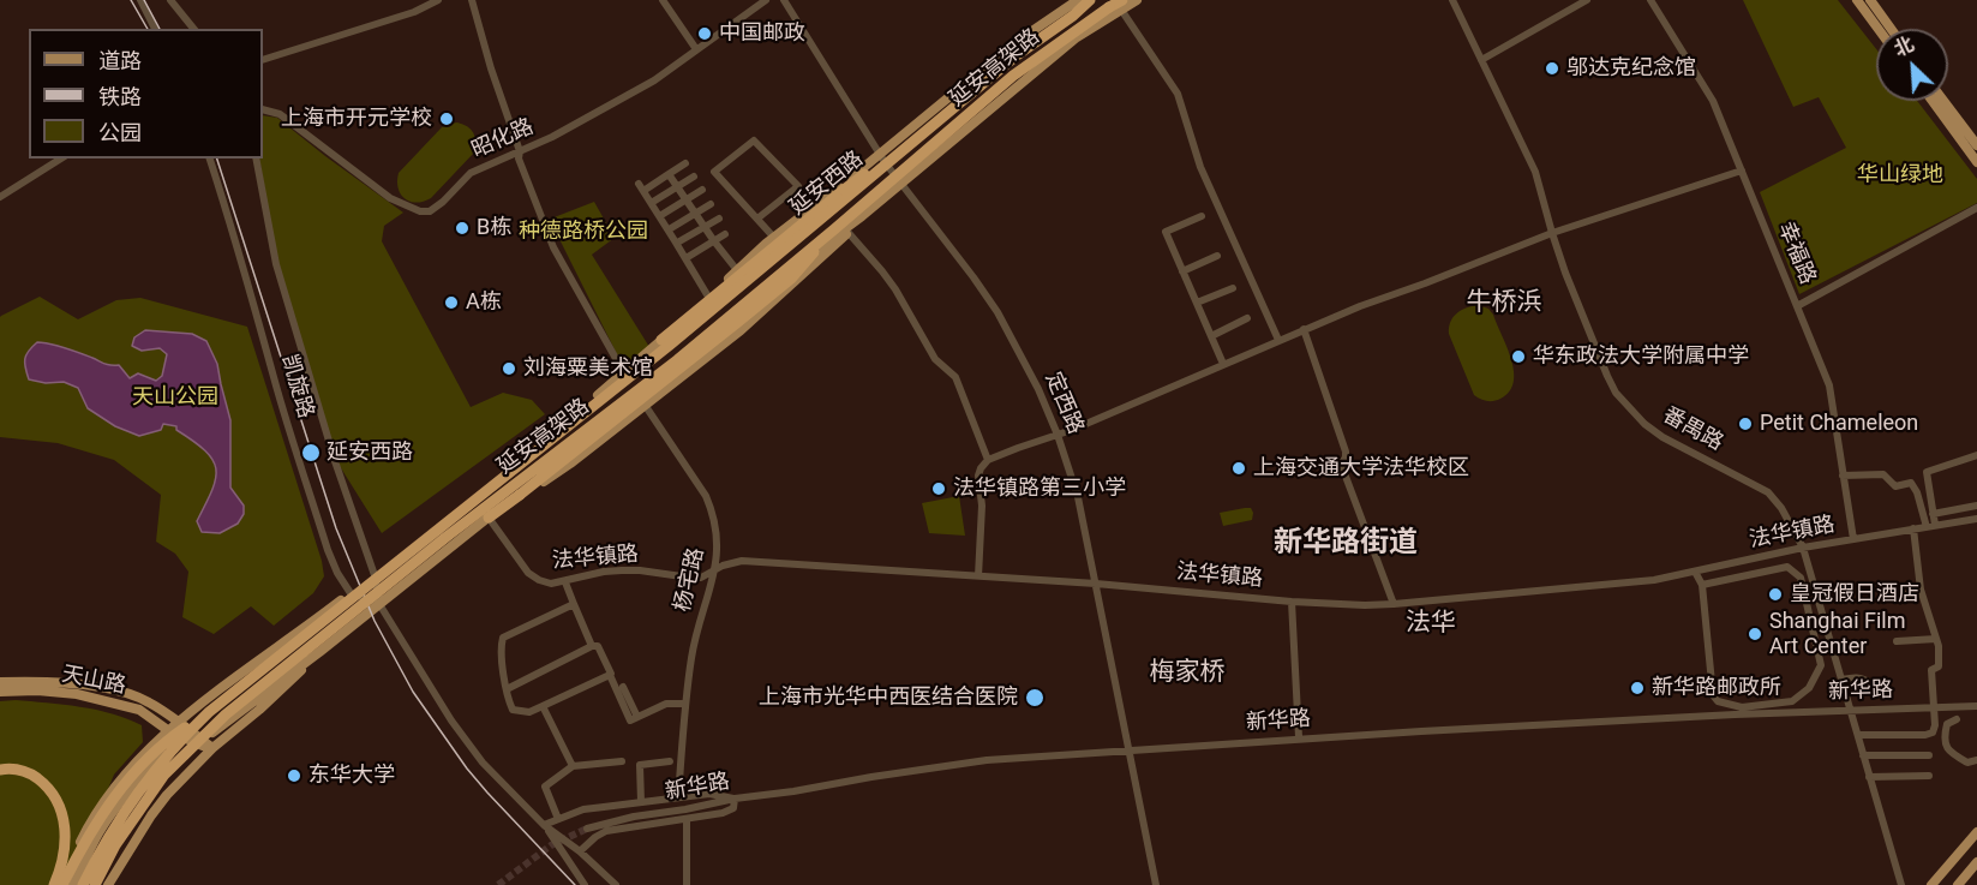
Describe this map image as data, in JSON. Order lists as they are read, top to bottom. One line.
{"streets":{"highway":["延安高架路"],"main road":["延安西路","天山路"],"street":["昭化路","幸福路","凯旋路","定西路","番禺路","法华镇路","杨宅路","新华路"]},"crossings":[["延安高架路","延安西路"],["延安西路","凯旋路"],["延安西路","定西路"],["延安西路","法华镇路"],["延安西路","杨宅路"],["延安西路","天山路"],["幸福路","法华镇路"],["定西路","法华镇路"],["定西路","新华路"],["番禺路","法华镇路"],["番禺路","新华路"],["法华镇路","杨宅路"]],"districts":["牛桥浜","新华路街道","法华","梅家桥"],"parks":["华山绿地","种德路桥公园","天山公园"],"places":["中国邮政","邬达克纪念馆","上海市开元学校","B栋","A栋","华东政法大学附属中学","刘海粟美术馆","Petit Chameleon","延安西路","上海交通大学法华校区","法华镇路第三小学","皇冠假日酒店","Shanghai Film Art Center","新华路邮政所","上海市光华中西医结合医院","东华大学"],"legend":["道路","铁路","公园"],"north":"top left"}
